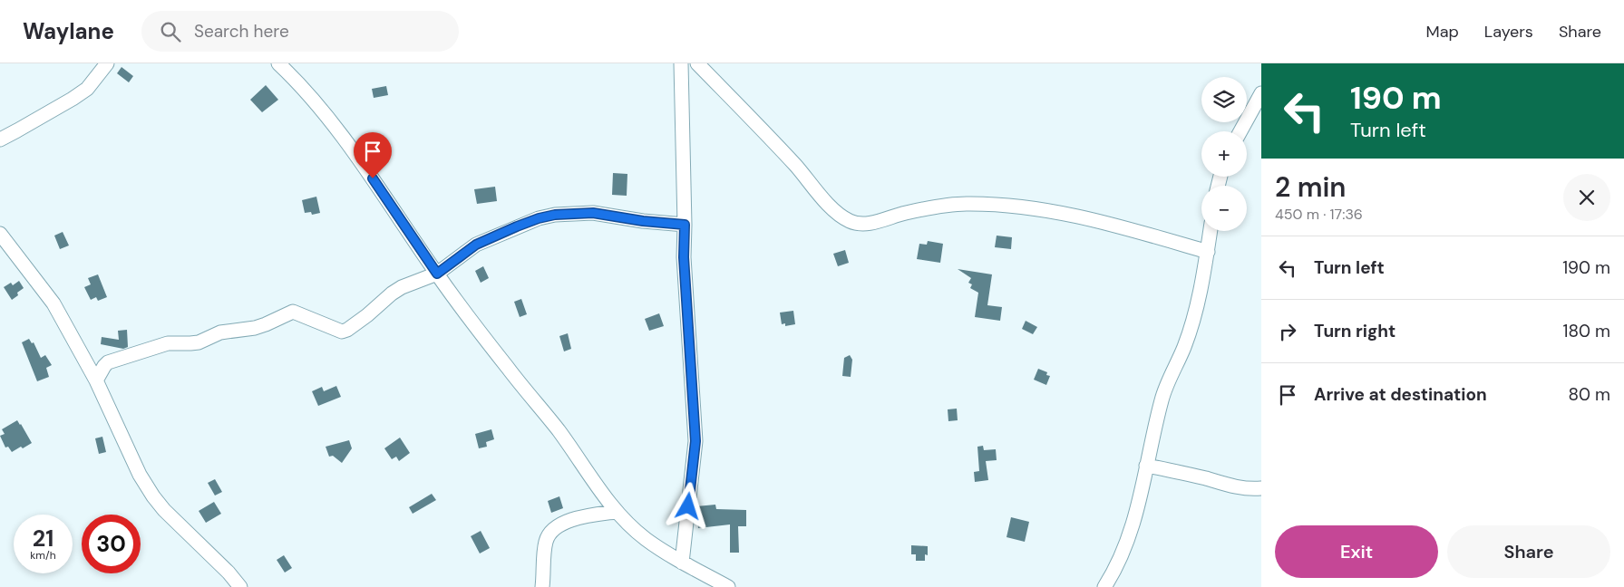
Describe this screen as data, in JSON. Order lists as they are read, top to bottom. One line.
{"page":{"header":"Waylane","search":"Search here","nav":["Map","Layers","Share"],"turn":["190 m","Turn left"],"map_buttons":["+","−"],"heading":["2 min","450 m · 17:36"],"list":[{"name":"Turn left","value":"190 m"},{"name":"Turn right","value":"180 m"},{"name":"Arrive at destination","value":"80 m"}],"speed":"21 km/h","limit":"30","buttons":["Exit","Share"]}}
